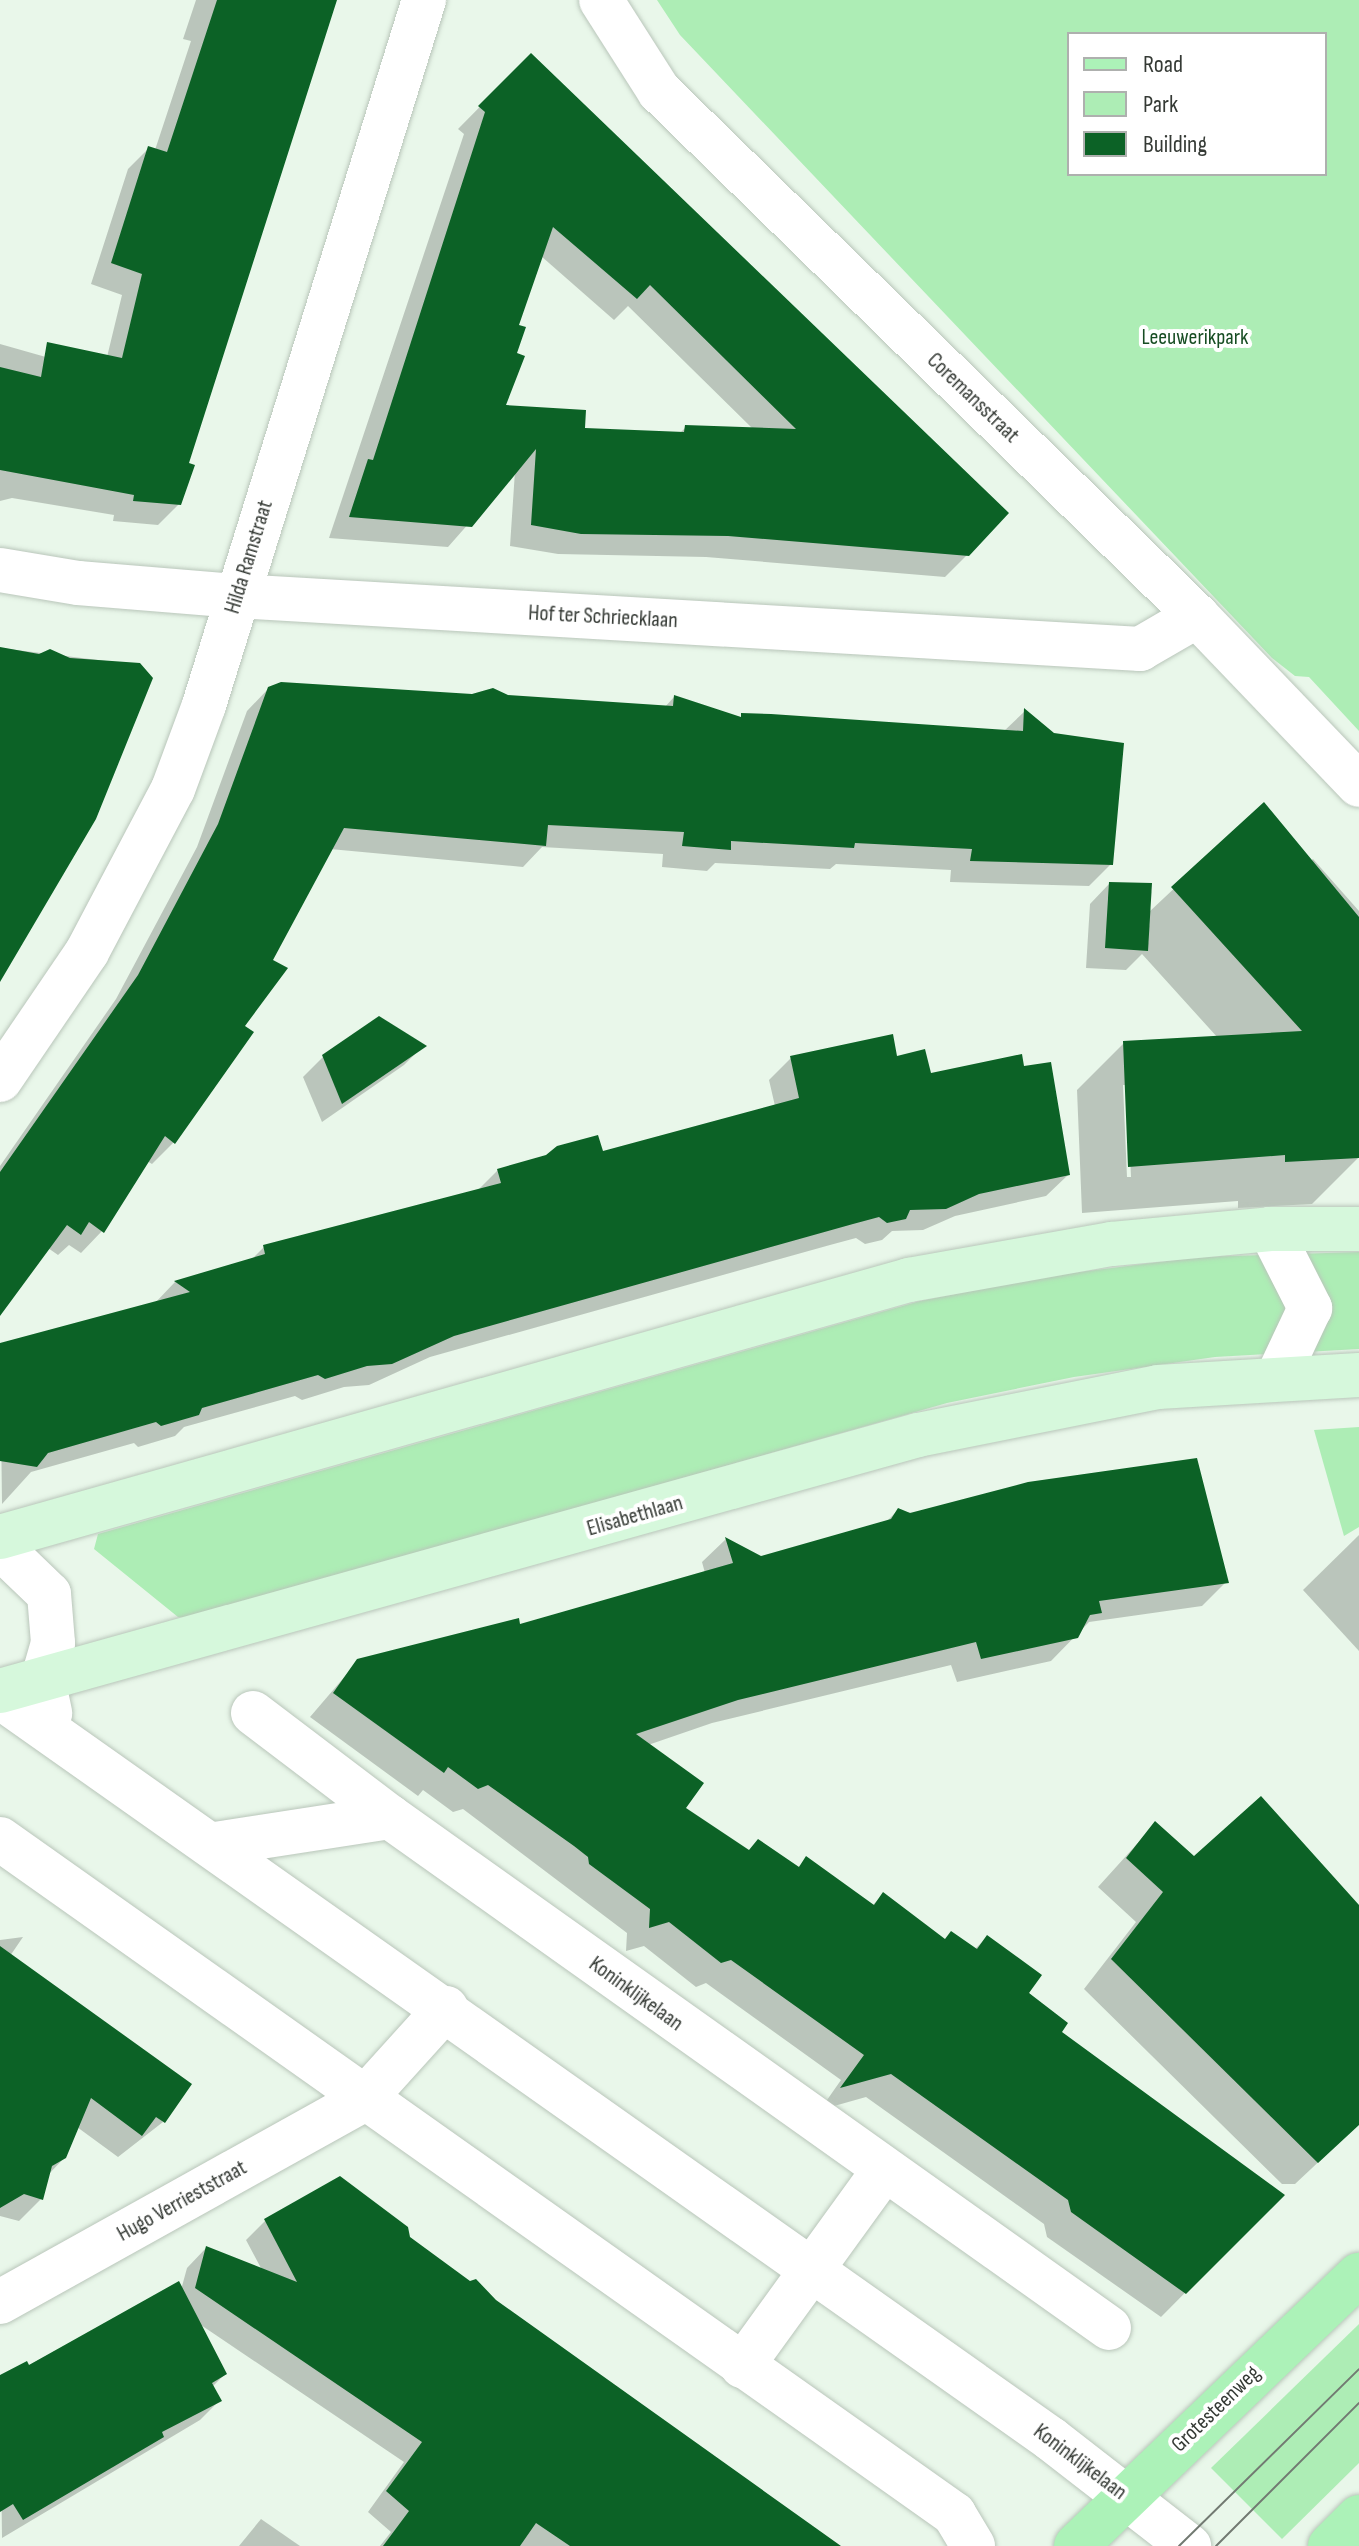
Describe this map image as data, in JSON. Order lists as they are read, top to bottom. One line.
{"streets":{"main road":["Elisabethlaan","Grotesteenweg"],"street":["Coremansstraat","Hilda Ramstraat","Hof ter Schriecklaan","Koninklijkelaan","Hugo Verrieststraat"]},"crossings":[["Coremansstraat","Hof ter Schriecklaan"],["Hilda Ramstraat","Hof ter Schriecklaan"],["Koninklijkelaan","Grotesteenweg"]],"parks":["Leeuwerikpark"],"legend":["Road","Park","Building"]}
